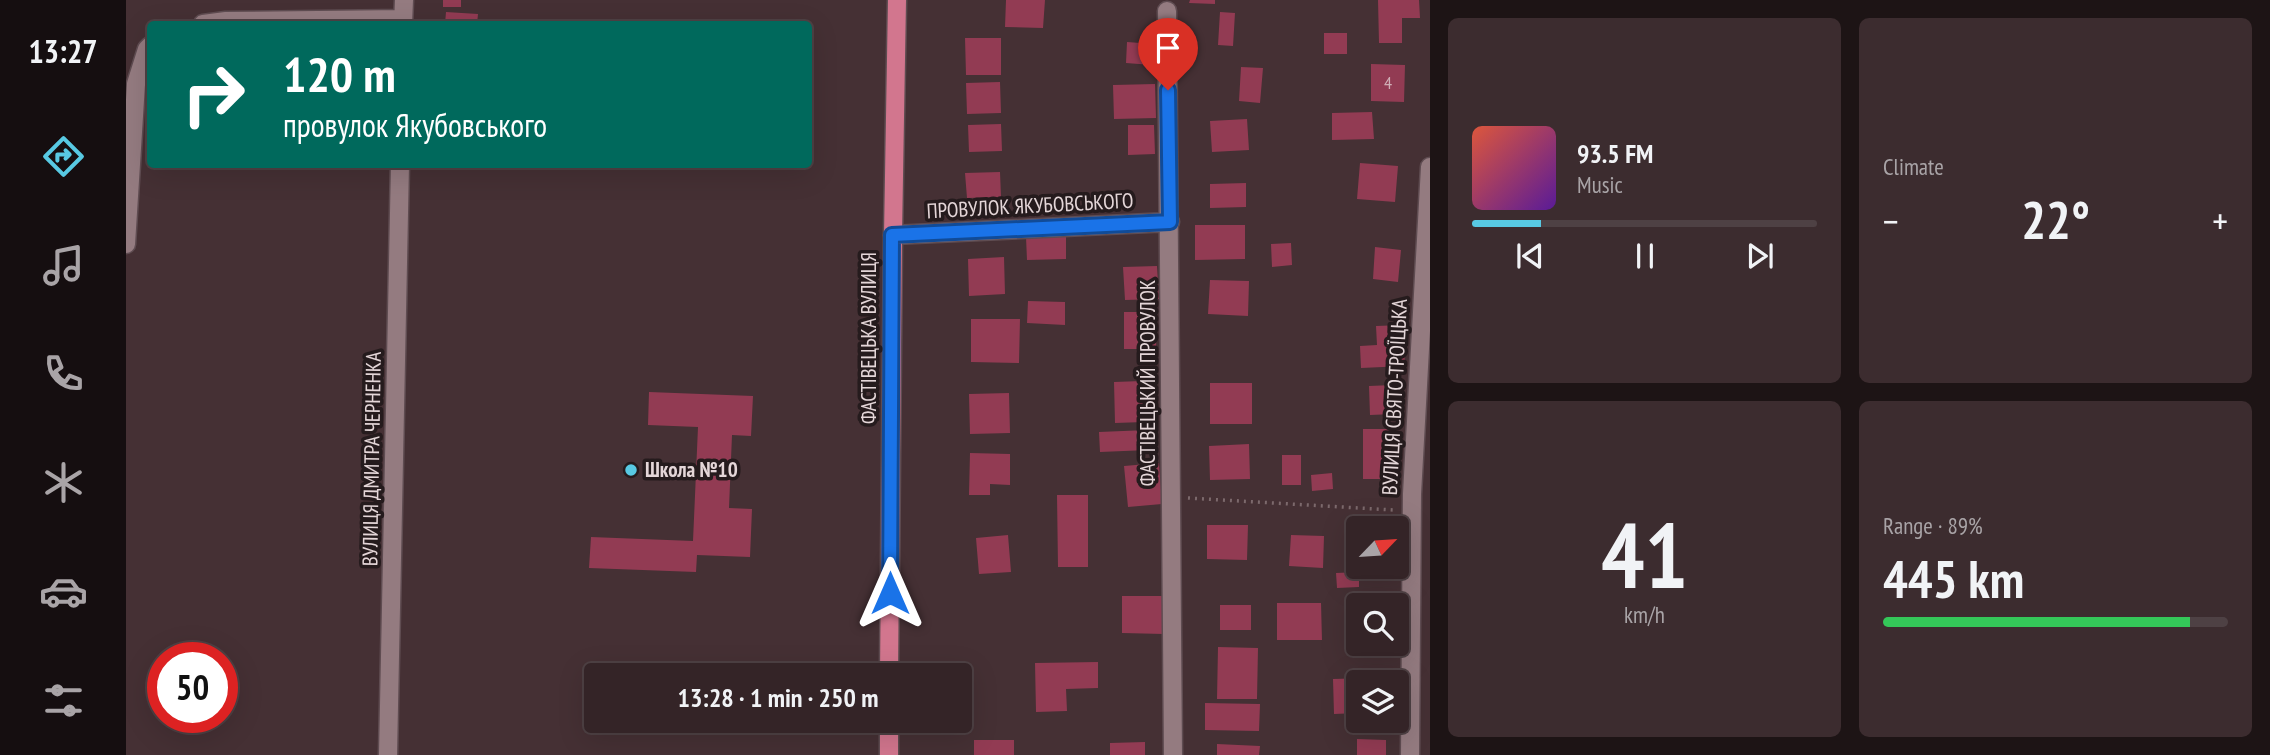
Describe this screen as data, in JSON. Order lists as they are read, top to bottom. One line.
{"streets":{"main road":["ФАСТІВЕЦЬКА ВУЛИЦЯ"],"street":["ПРОВУЛОК ЯКУБОВСЬКОГО","ФАСТІВЕЦЬКИЙ ПРОВУЛОК","ВУЛИЦЯ СВЯТО-ТРОЇЦЬКА","ВУЛИЦЯ ДМИТРА ЧЕРНЕНКА"]},"crossings":[["ПРОВУЛОК ЯКУБОВСЬКОГО","ФАСТІВЕЦЬКА ВУЛИЦЯ"],["ПРОВУЛОК ЯКУБОВСЬКОГО","ФАСТІВЕЦЬКИЙ ПРОВУЛОК"]],"places":["Школа №10"],"house_numbers":["4"],"north":"top right","page":{"tabs":"13:27","tile":["Climate",["41","km/h"],["Range · 89%","445 km"]],"turn":["120 m","провулок Якубовського"],"song":["93.5 FM","Music"],"heat":["−","22°","+"],"limit":"50","trip":"13:28 · 1 min · 250 m"}}
